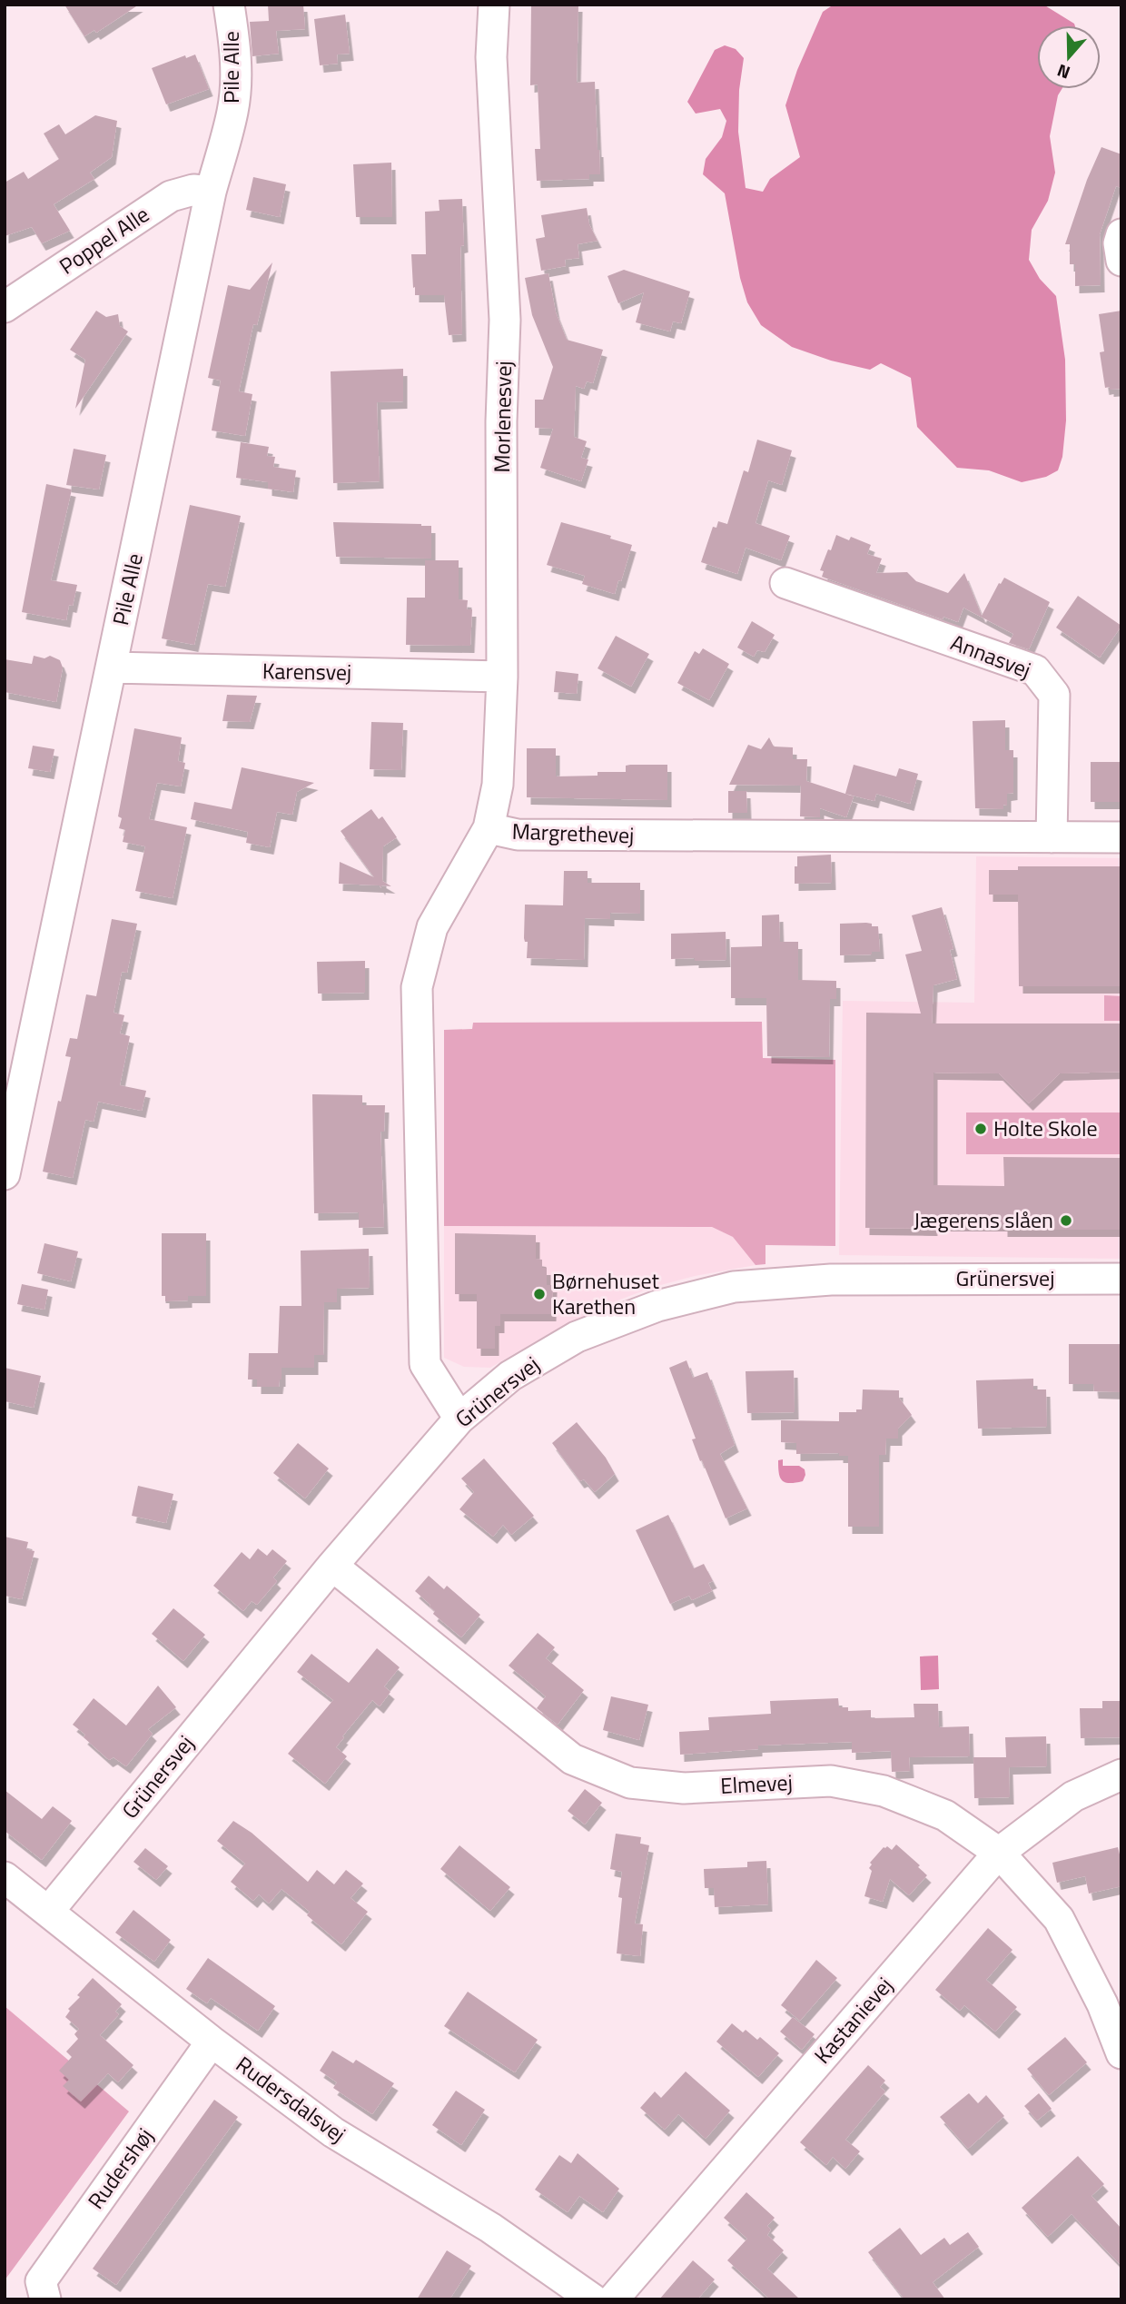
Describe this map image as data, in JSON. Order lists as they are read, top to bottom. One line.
{"streets":{"street":["Pile Alle","Poppel Alle","Morlenesvej","Annasvej","Karensvej","Margrethevej","Grünersvej","Elmevej","Kastanievej","Rudersdalsvej","Rudershøj"]},"crossings":[["Pile Alle","Poppel Alle"],["Pile Alle","Karensvej"],["Morlenesvej","Karensvej"],["Morlenesvej","Margrethevej"],["Annasvej","Margrethevej"],["Margrethevej","Grünersvej"],["Grünersvej","Elmevej"],["Grünersvej","Rudersdalsvej"],["Elmevej","Kastanievej"],["Rudersdalsvej","Rudershøj"]],"places":["Holte Skole","Jægerens slåen","Børnehuset Karethen"],"north":"bottom"}
